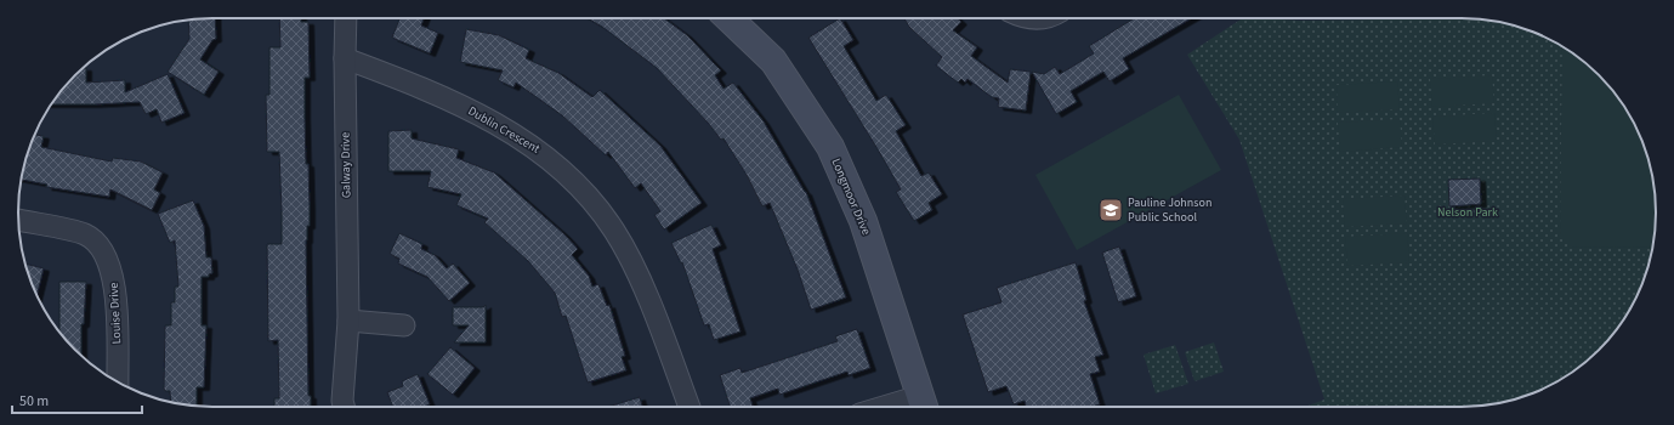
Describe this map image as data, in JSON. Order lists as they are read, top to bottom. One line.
{"streets":{"street":["Dublin Crescent","Galway Drive","Longmoor Drive","Louise Drive"]},"crossings":[["Dublin Crescent","Galway Drive"]],"parks":["Nelson Park"],"places":{"school or university":["Pauline Johnson Public School"]},"scale_bar":"50 m"}
